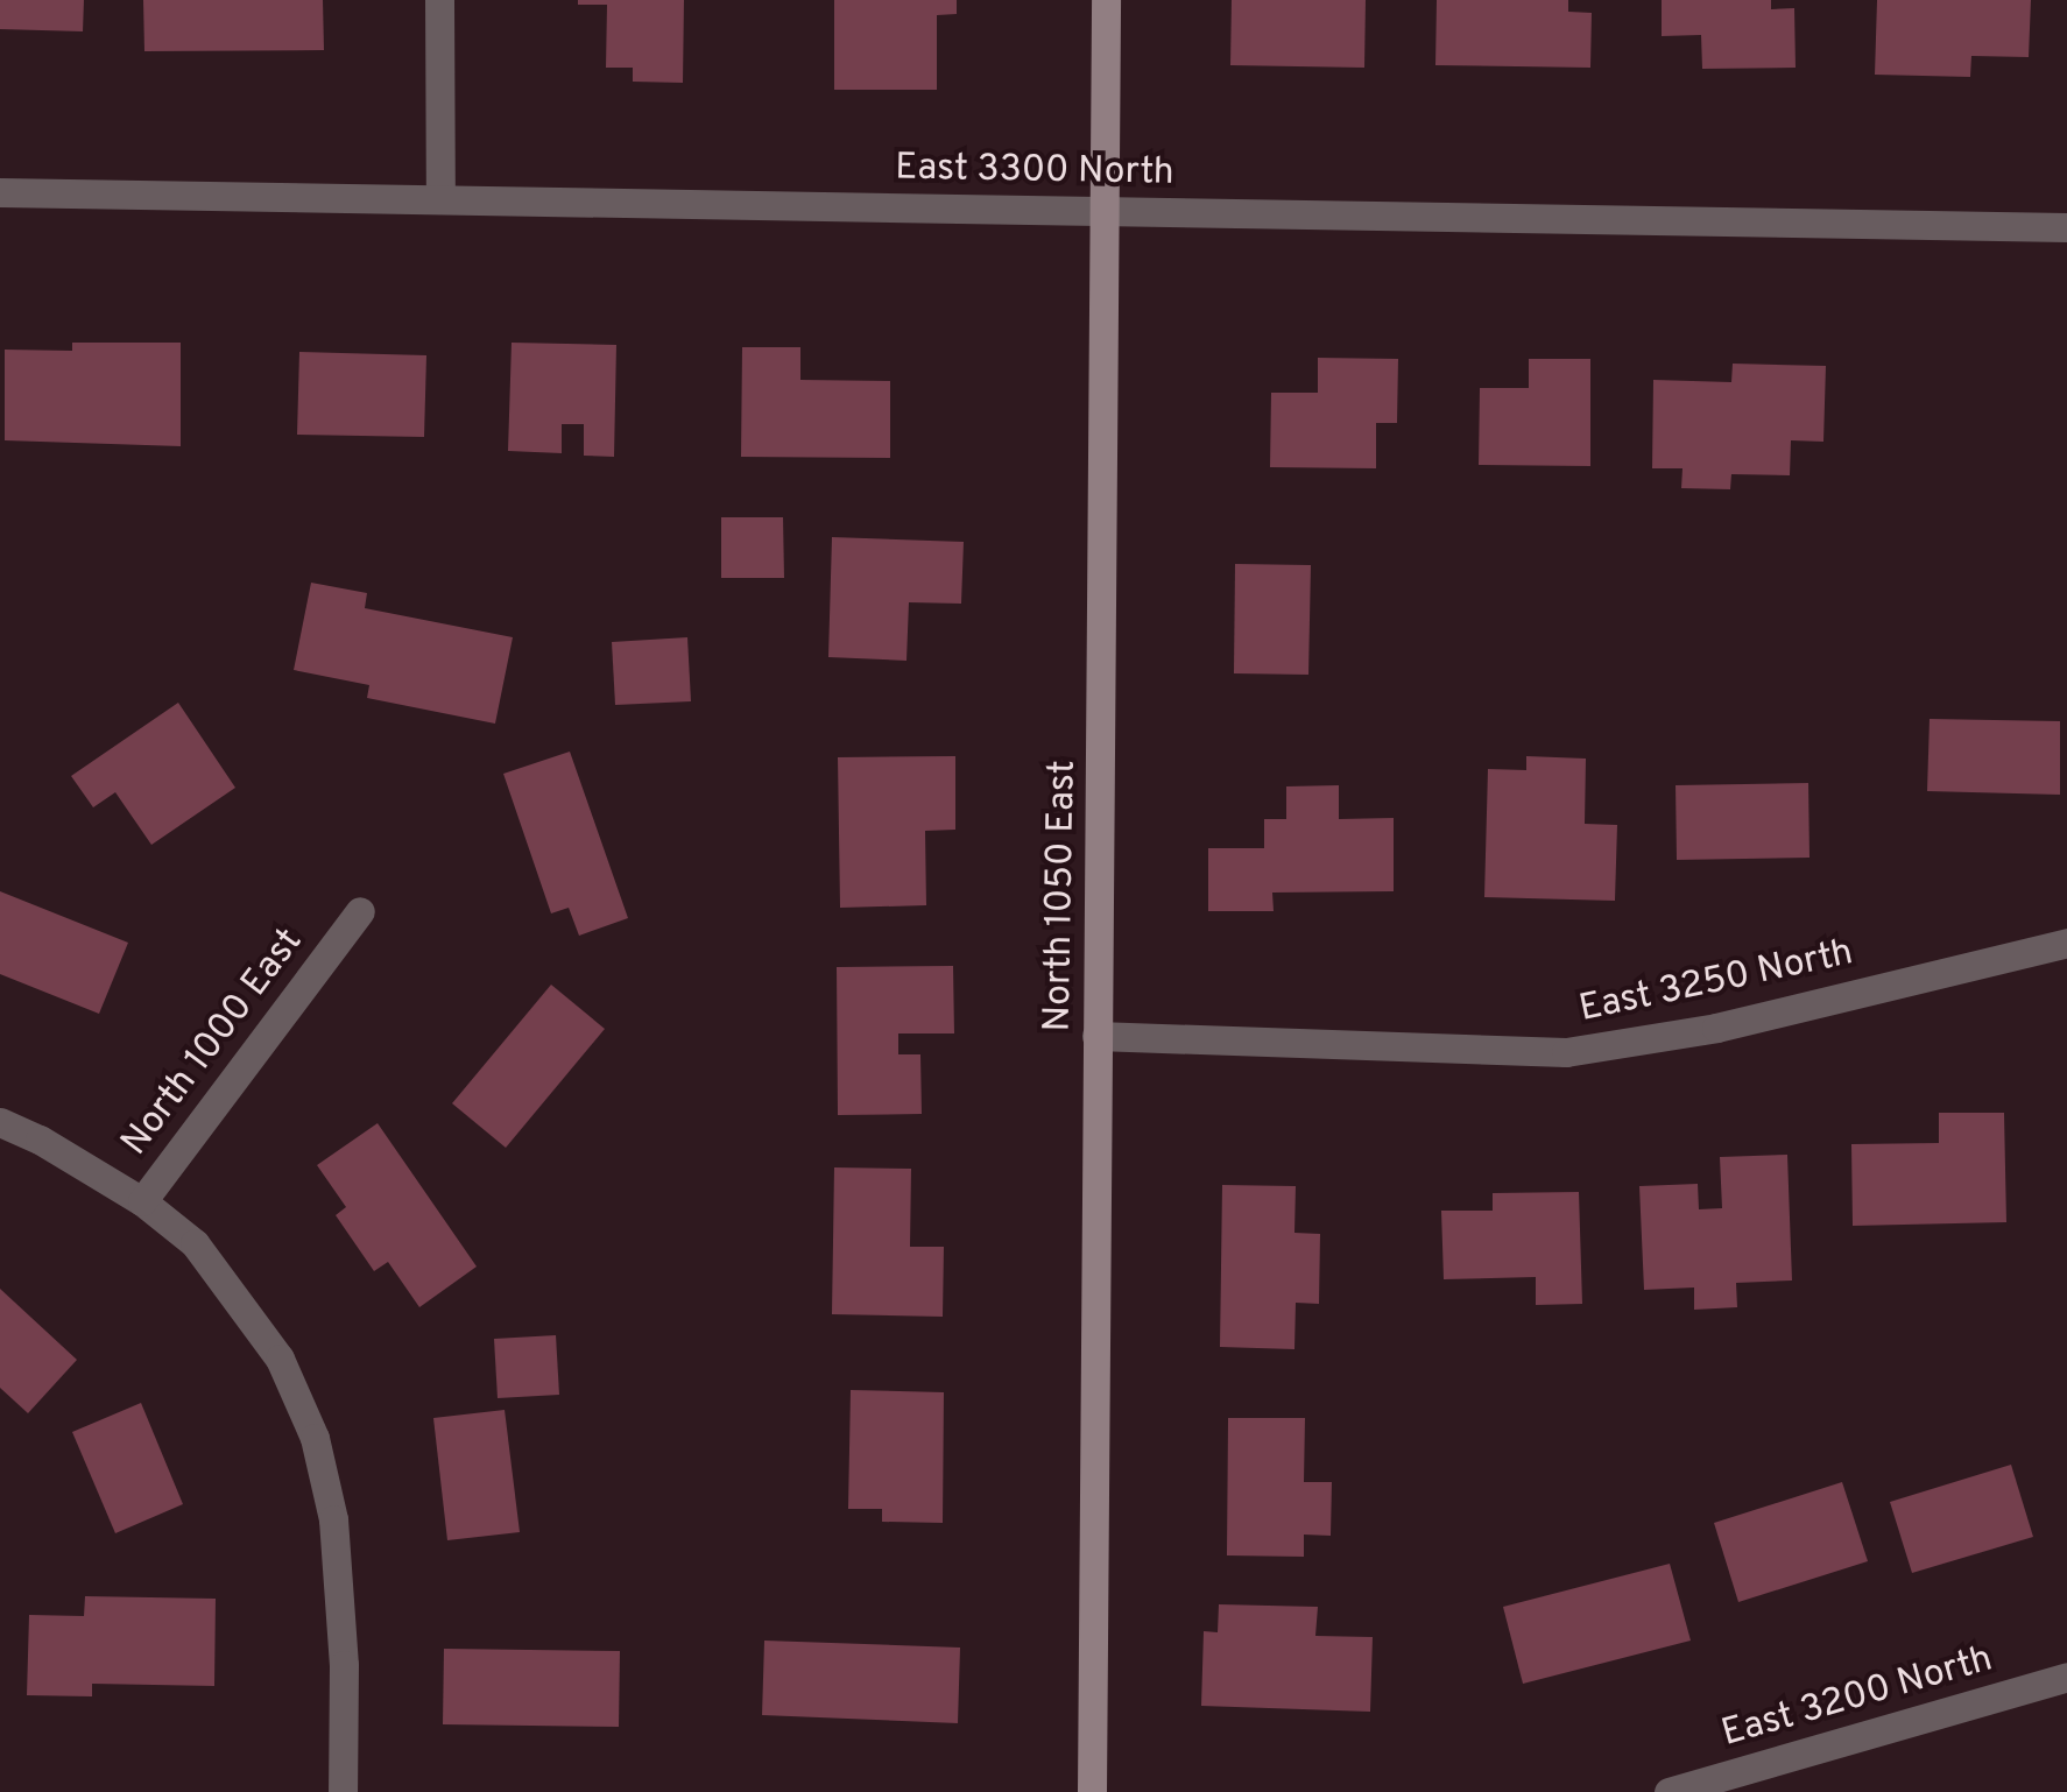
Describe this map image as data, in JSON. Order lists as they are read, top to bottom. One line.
{"streets":{"street":["East 3300 North","North 1050 East","East 3250 North","North 1000 East","East 3200 North"]},"crossings":[["East 3300 North","North 1050 East"],["North 1050 East","East 3250 North"]]}
